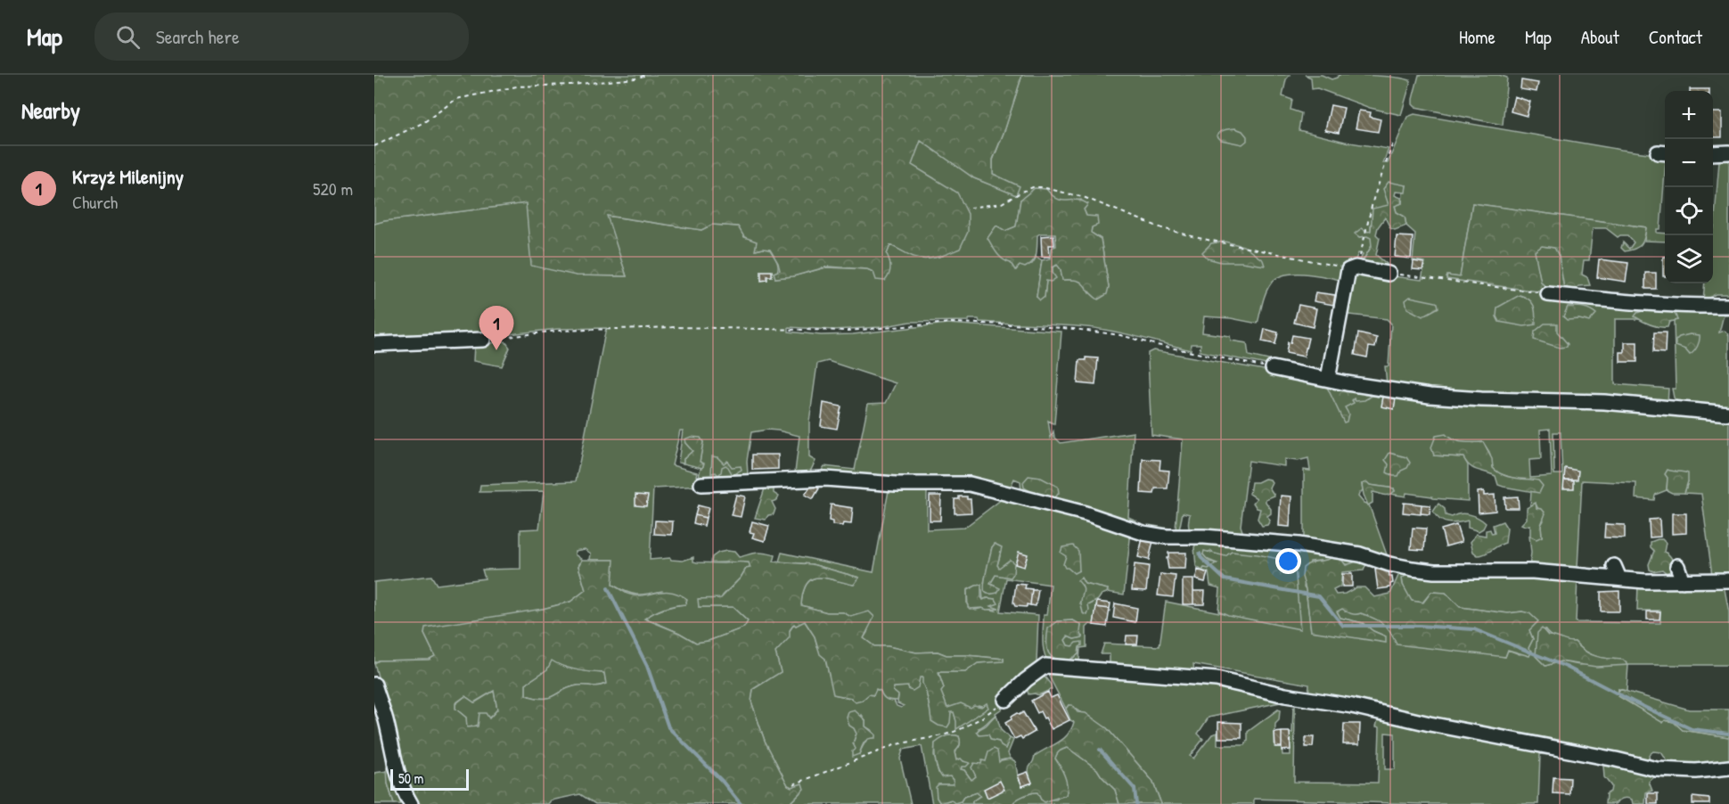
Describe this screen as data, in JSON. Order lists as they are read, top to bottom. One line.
{"scale_bar":"50 m","page":{"header":"Map","search":"Search here","nav":["Home","Map","About","Contact"],"heading":"Nearby","map_buttons":["+","−"],"list":[{"mark":"1","name":"Krzyż Milenijny","note":"Church","value":"520 m"}],"pins":"1","scale":"50 m"}}
